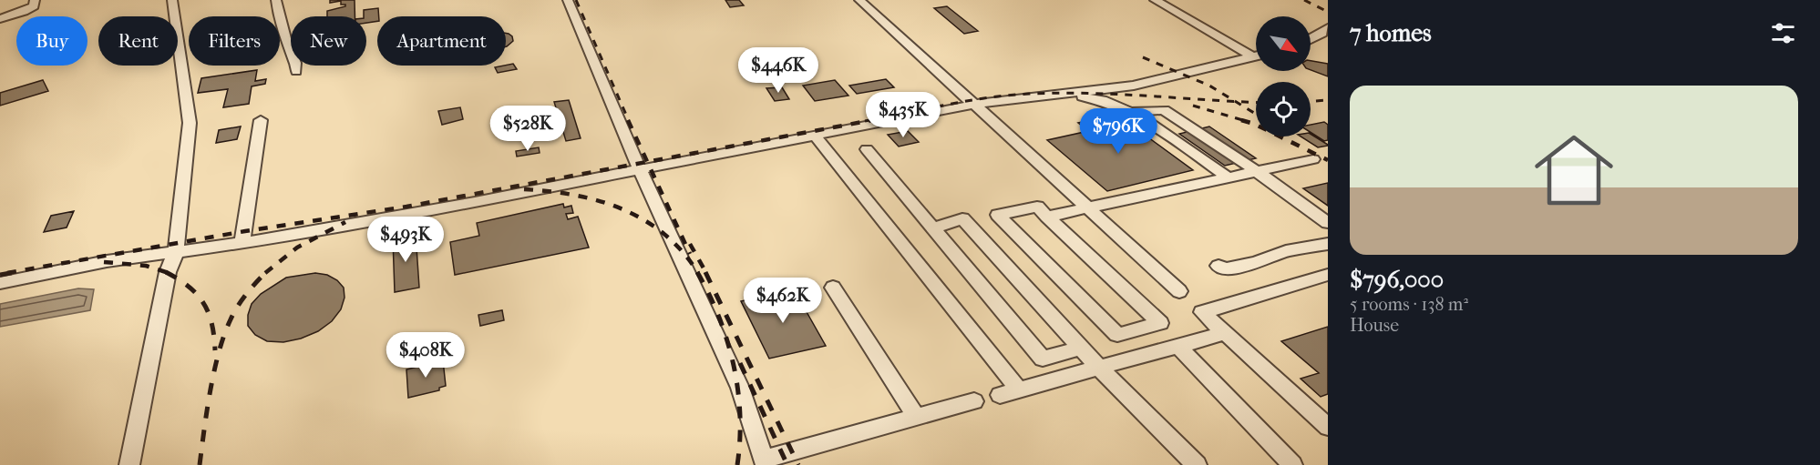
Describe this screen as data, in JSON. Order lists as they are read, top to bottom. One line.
{"north":"bottom right","page":{"heading":"7 homes","chip":["Buy","Rent","Filters","New","Apartment"],"price":["$446K","$435K","$528K","$796K","$493K","$462K","$408K"],"list":[{"name":"$796,000","note":"5 rooms · 138 m² · House"}]}}
